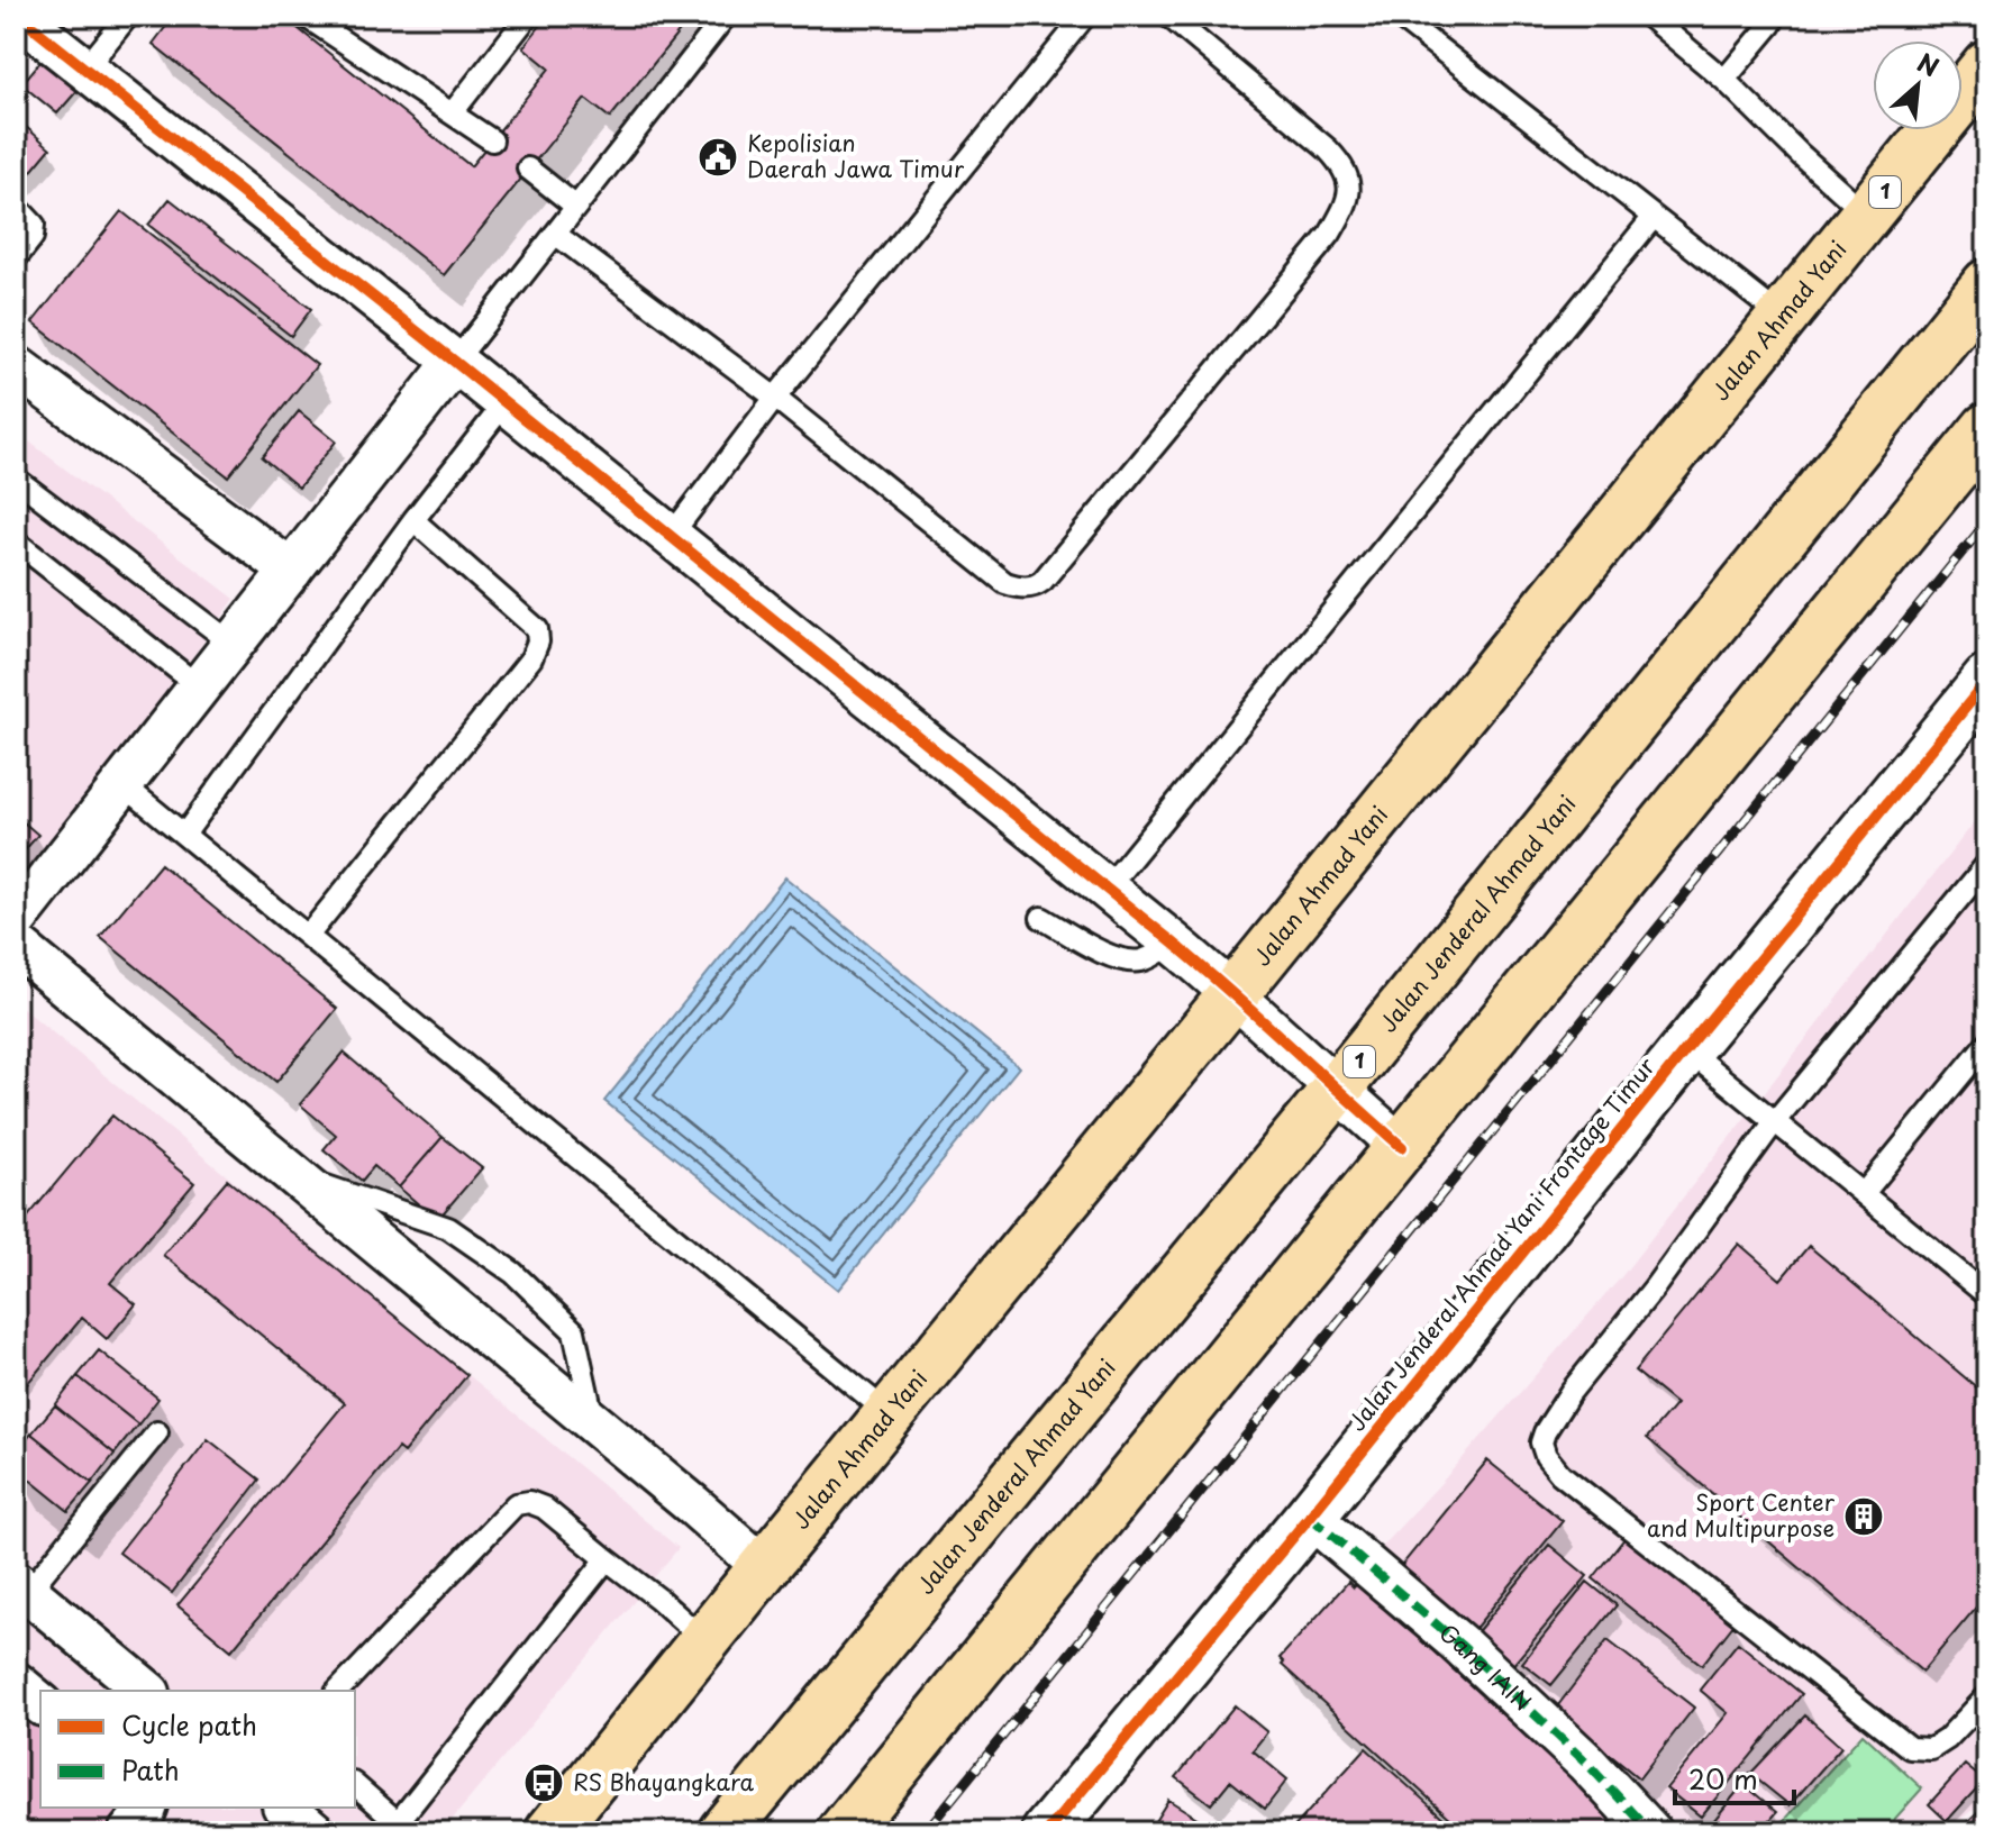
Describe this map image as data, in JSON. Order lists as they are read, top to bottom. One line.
{"streets":{"highway":["1","Jalan Ahmad Yani","Jalan Jenderal Ahmad Yani"],"street":["Jalan Jenderal Ahmad Yani Frontage Timur","Gang IAIN"]},"crossings":[["Jalan Jenderal Ahmad Yani Frontage Timur","Gang IAIN"]],"places":{"public building":["Kepolisian Daerah Jawa Timur"],"building":["Sport Center and Multipurpose"],"bus stop":["RS Bhayangkara"]},"legend":["Cycle path","Path"],"scale_bar":"20 m","north":"top right"}
